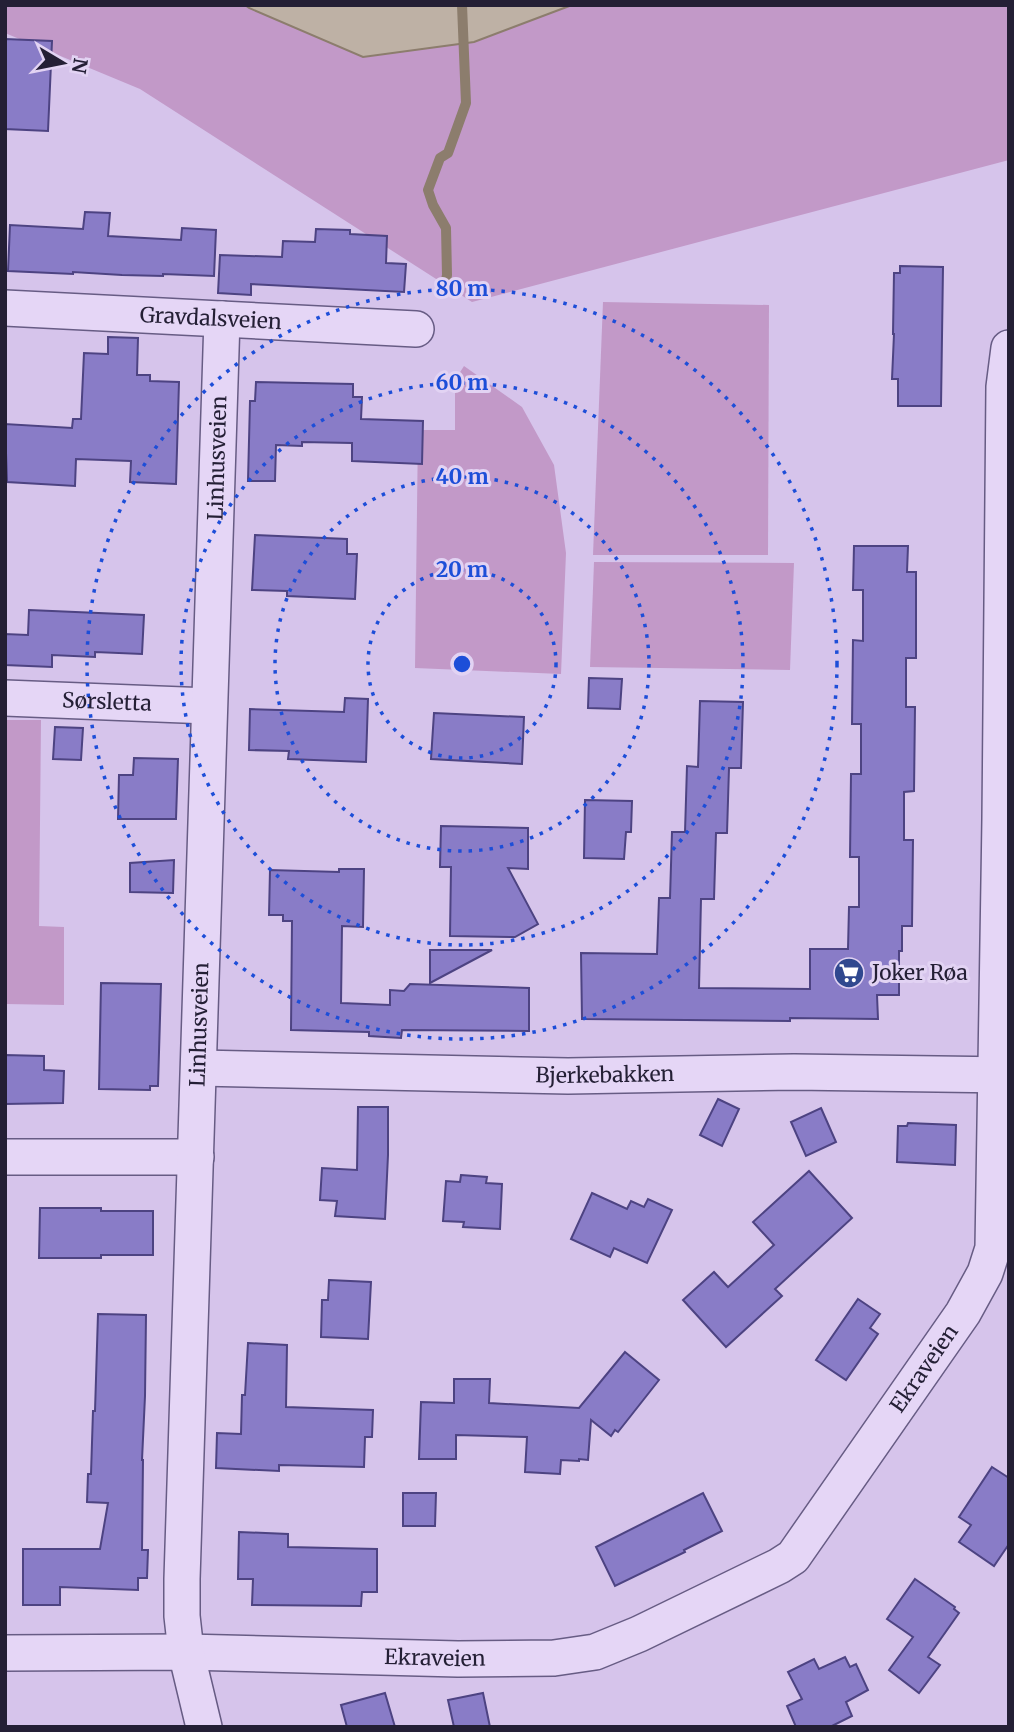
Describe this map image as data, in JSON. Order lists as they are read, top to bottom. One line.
{"streets":{"street":["Gravdalsveien","Linhusveien","Sørsletta","Bjerkebakken","Ekraveien"]},"crossings":[["Gravdalsveien","Linhusveien"],["Linhusveien","Sørsletta"],["Linhusveien","Bjerkebakken"],["Linhusveien","Ekraveien"],["Bjerkebakken","Ekraveien"]],"places":{"supermarket":["Joker Røa"]},"north":"right","rings":["80 m","60 m","40 m","20 m"]}
